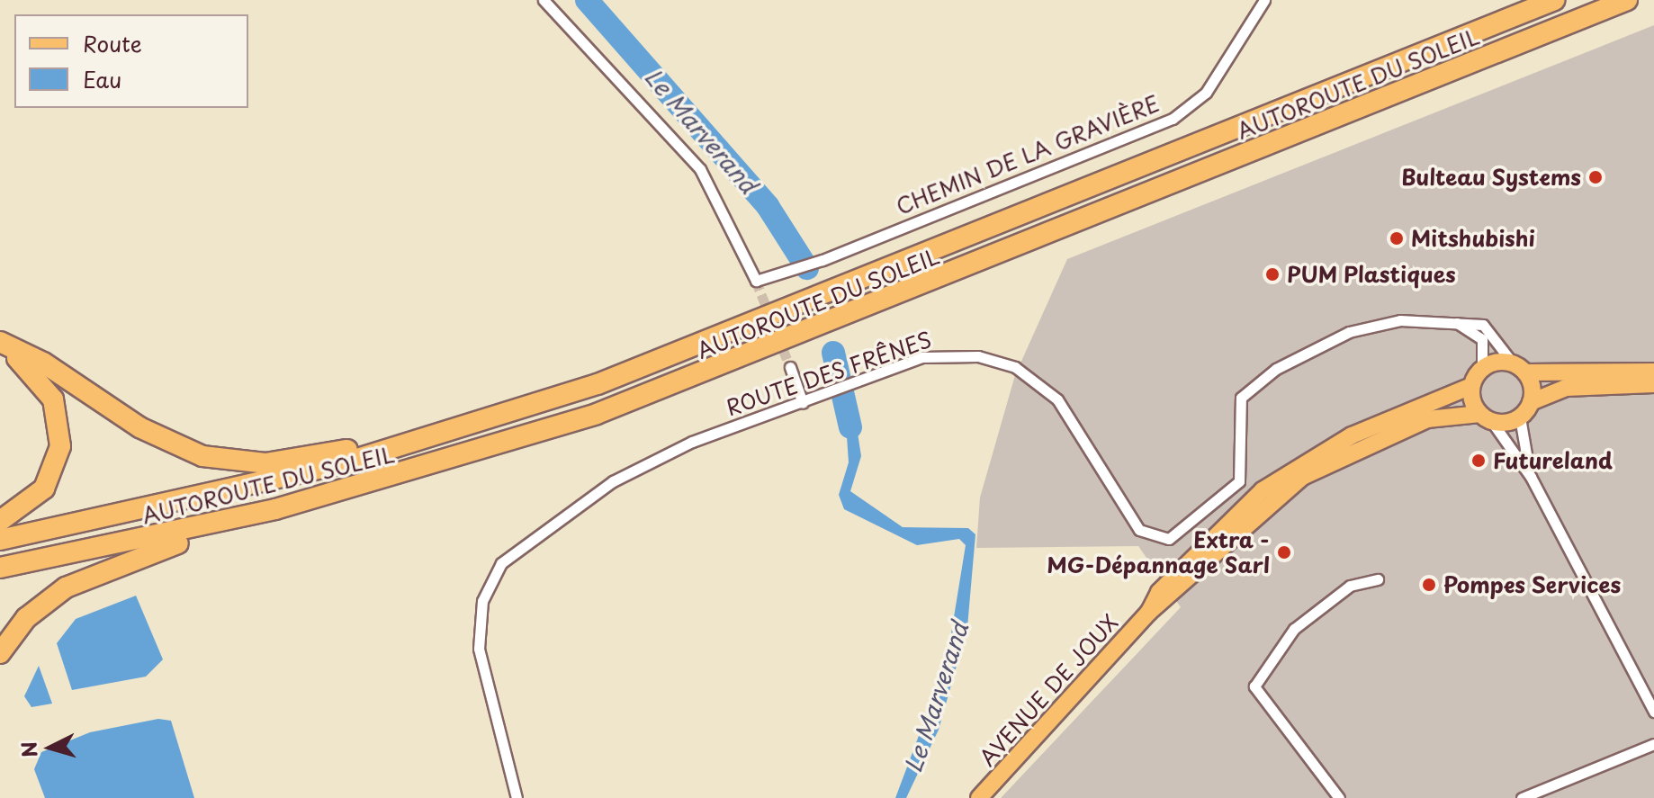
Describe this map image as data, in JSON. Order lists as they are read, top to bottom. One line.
{"streets":{"highway":["AUTOROUTE DU SOLEIL"],"main road":["AVENUE DE JOUX"],"street":["CHEMIN DE LA GRAVIÈRE","ROUTE DES FRÊNES"]},"crossings":[["ROUTE DES FRÊNES","AVENUE DE JOUX"]],"water":["Le Marverand"],"places":["Bulteau Systems","Mitshubishi","PUM Plastiques","Futureland","Extra - MG-Dépannage Sarl","Pompes Services"],"legend":["Route","Eau"],"north":"left"}
